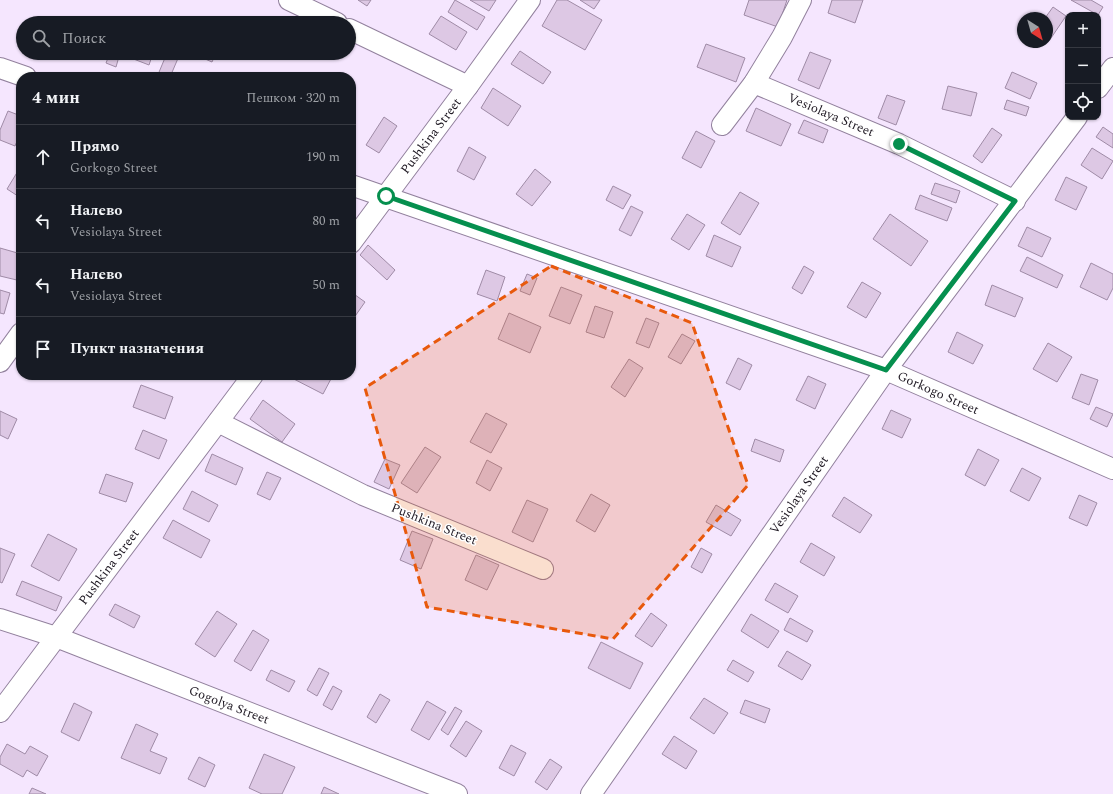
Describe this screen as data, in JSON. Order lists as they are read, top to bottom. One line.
{"streets":{"street":["Vesiolaya Street","Pushkina Street","Gorkogo Street","Gogolya Street"]},"crossings":[["Vesiolaya Street","Gorkogo Street"],["Pushkina Street","Gorkogo Street"],["Pushkina Street","Gogolya Street"]],"north":"bottom right","page":{"map_buttons":["+","−"],"search":"Поиск","heading":["4 мин","Пешком · 320 m"],"list":[["Прямо","Gorkogo Street","190 m"],["Налево","Vesiolaya Street","80 m"],["Налево","Vesiolaya Street","50 m"],"Пункт назначения"]}}
